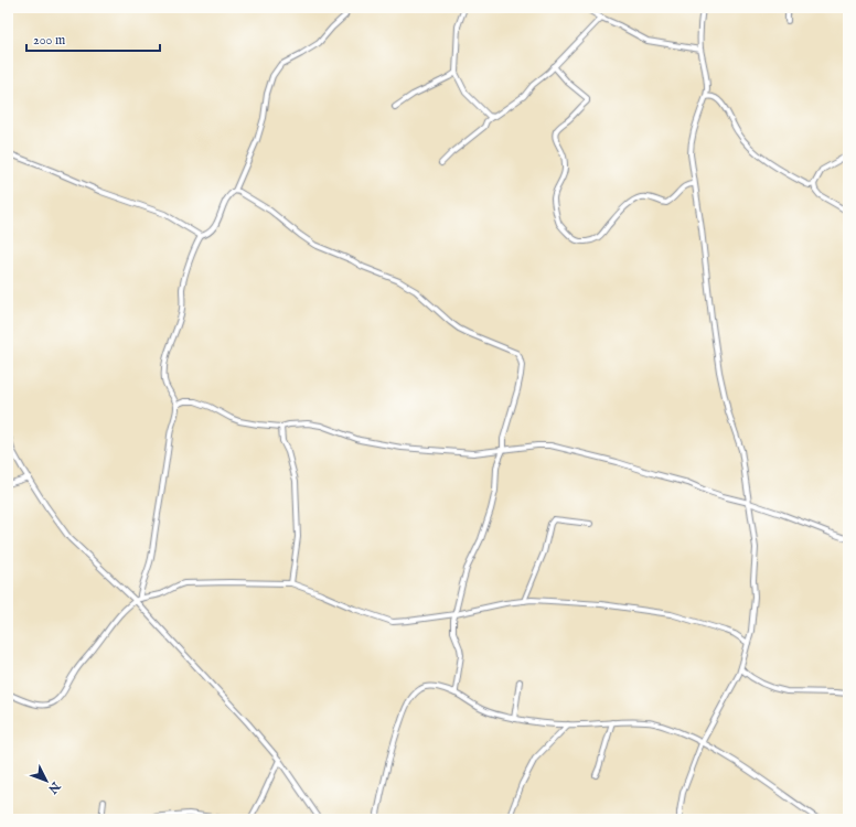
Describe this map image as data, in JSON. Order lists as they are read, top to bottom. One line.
{"scale_bar":"200 m","north":"bottom right"}
